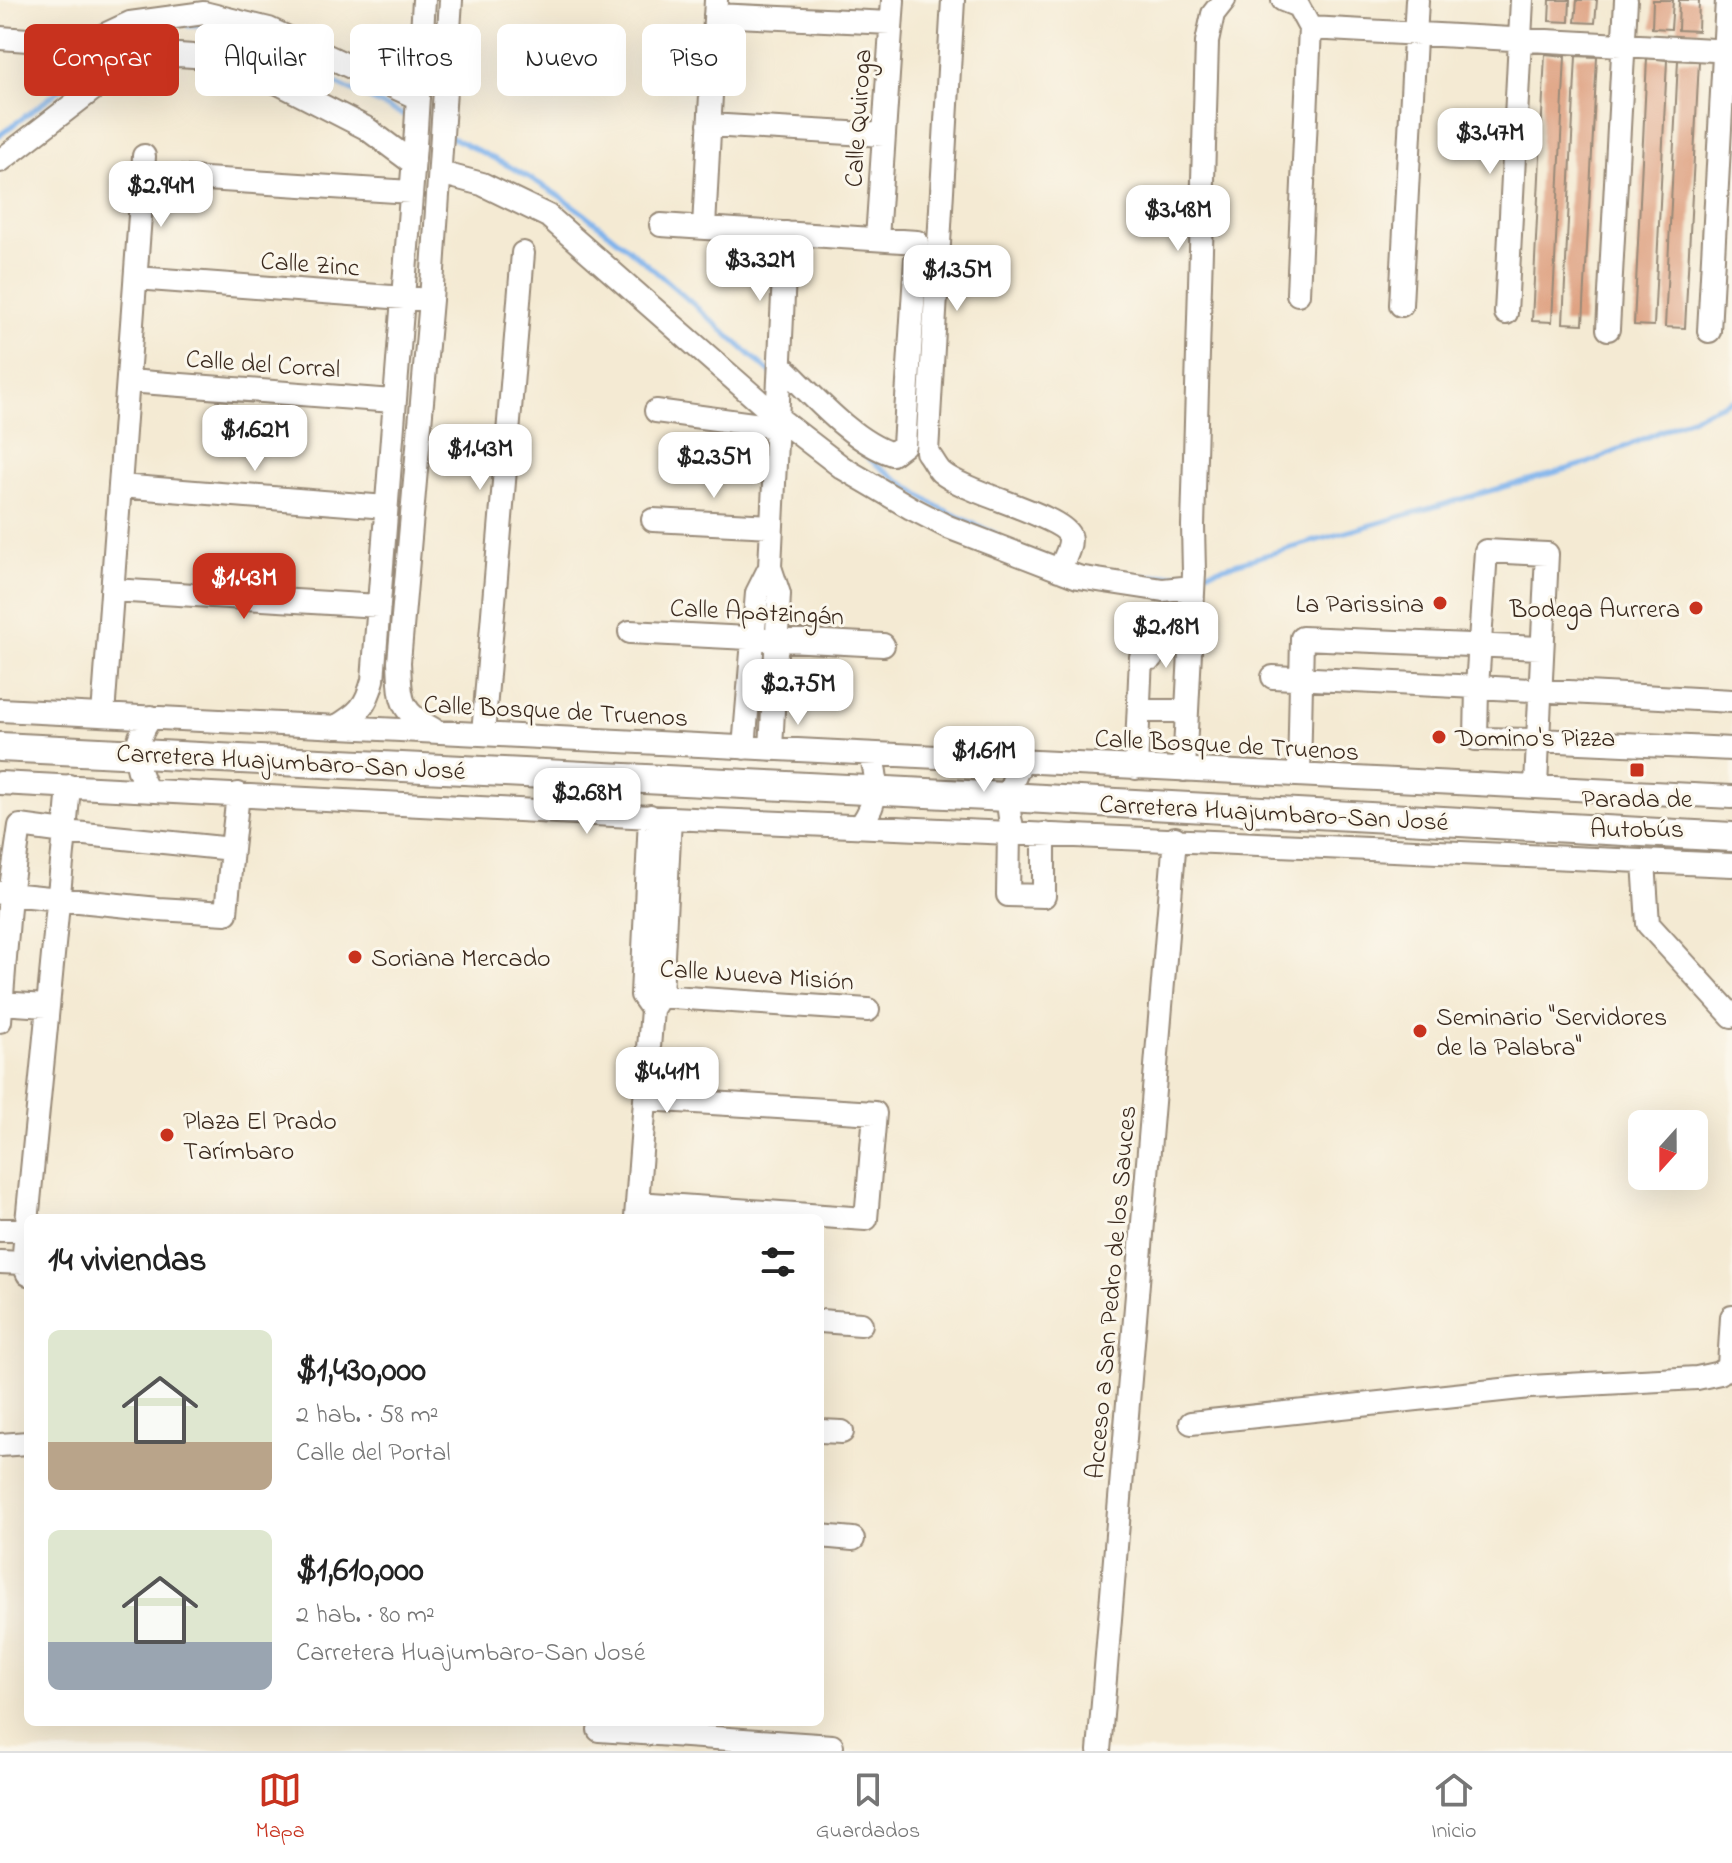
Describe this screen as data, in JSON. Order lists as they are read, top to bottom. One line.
{"streets":{"main road":["Carretera Huajumbaro-San José"],"street":["Calle Quiroga","Calle Zinc","Calle del Corral","Calle Apatzingán","Calle Bosque de Truenos","Calle Nueva Misión","Acceso a San Pedro de los Sauces"]},"places":{"other":["La Parissina","Bodega Aurrera","Domino's Pizza","Soriana Mercado","Seminario \"Servidores de la Palabra\"","Plaza El Prado Tarímbaro"],"transit":["Parada de Autobús"]},"north":"bottom","page":{"chip":["Comprar","Alquilar","Filtros","Nuevo","Piso"],"price":["$3.47M","$2.94M","$3.48M","$3.32M","$1.35M","$1.62M","$1.43M","$2.35M","$1.43M","$2.18M","$2.75M","$1.61M","$2.68M","$4.41M"],"heading":"14 viviendas","list":[{"name":"$1,430,000","note":"2 hab. · 58 m² · Calle del Portal"},{"name":"$1,610,000","note":"2 hab. · 80 m² · Carretera Huajumbaro-San José"}],"tabs":["Mapa","Guardados","Inicio"]}}
